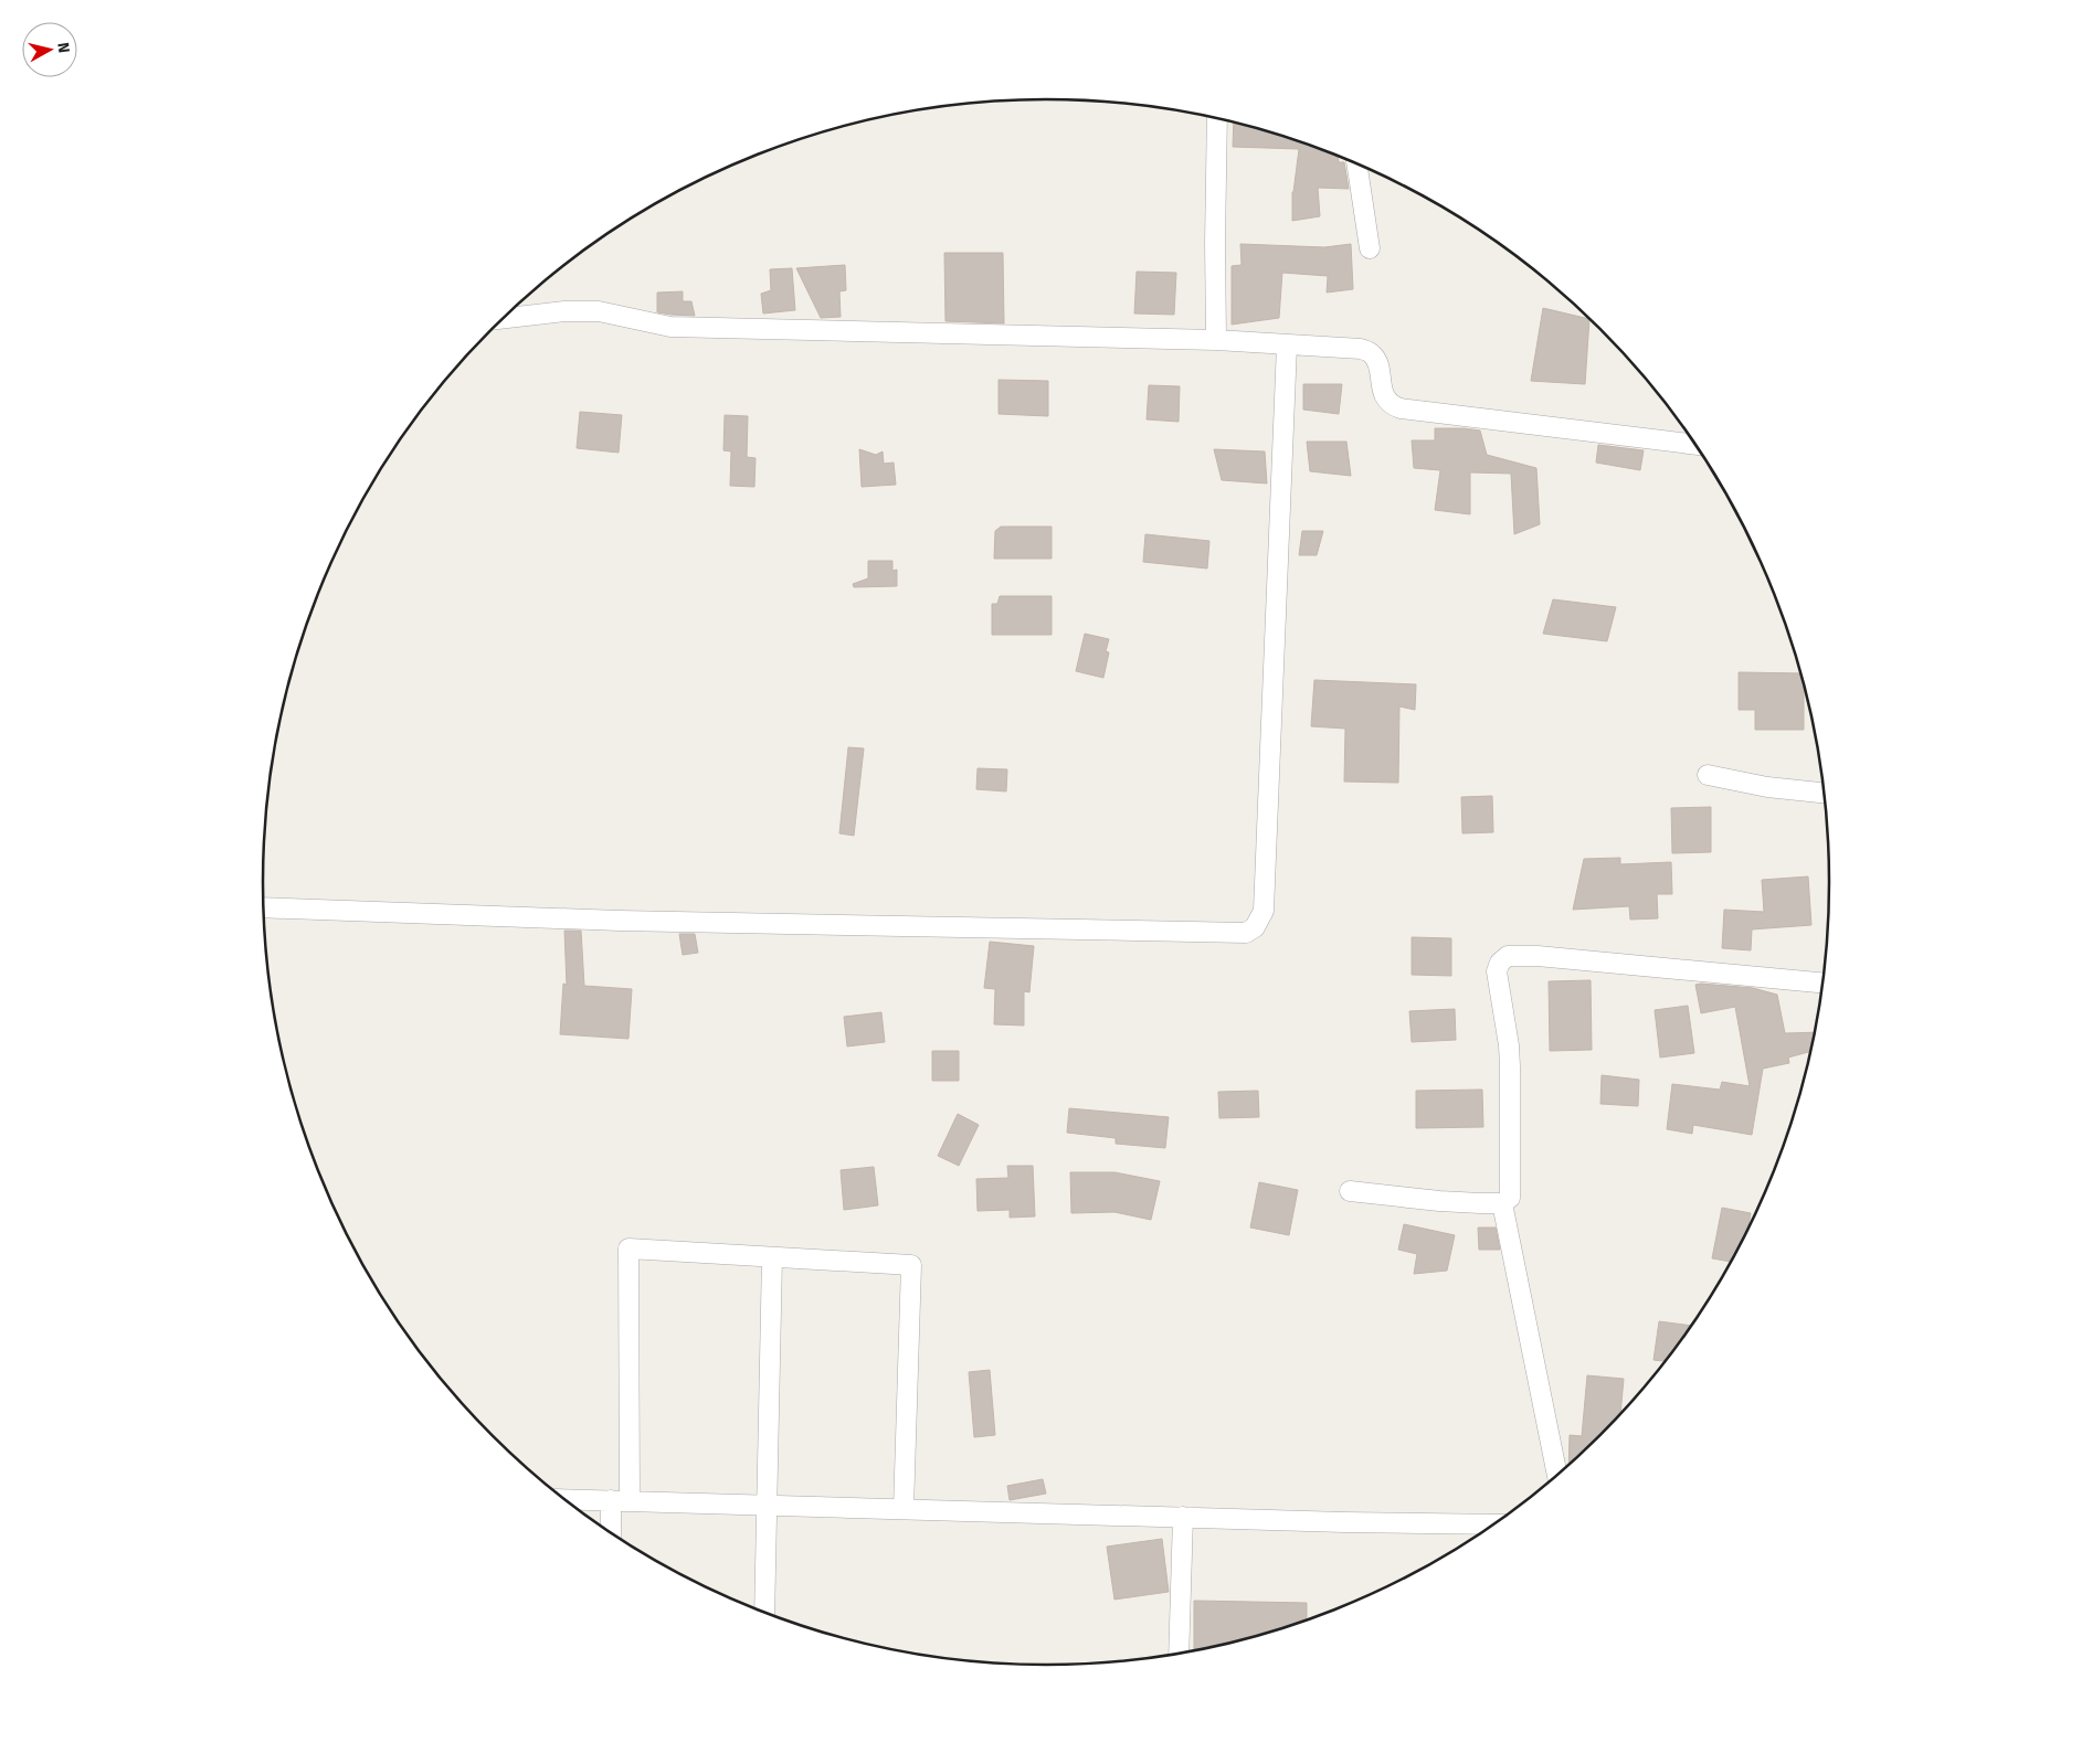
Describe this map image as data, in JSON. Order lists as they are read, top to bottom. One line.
{"north":"right"}
